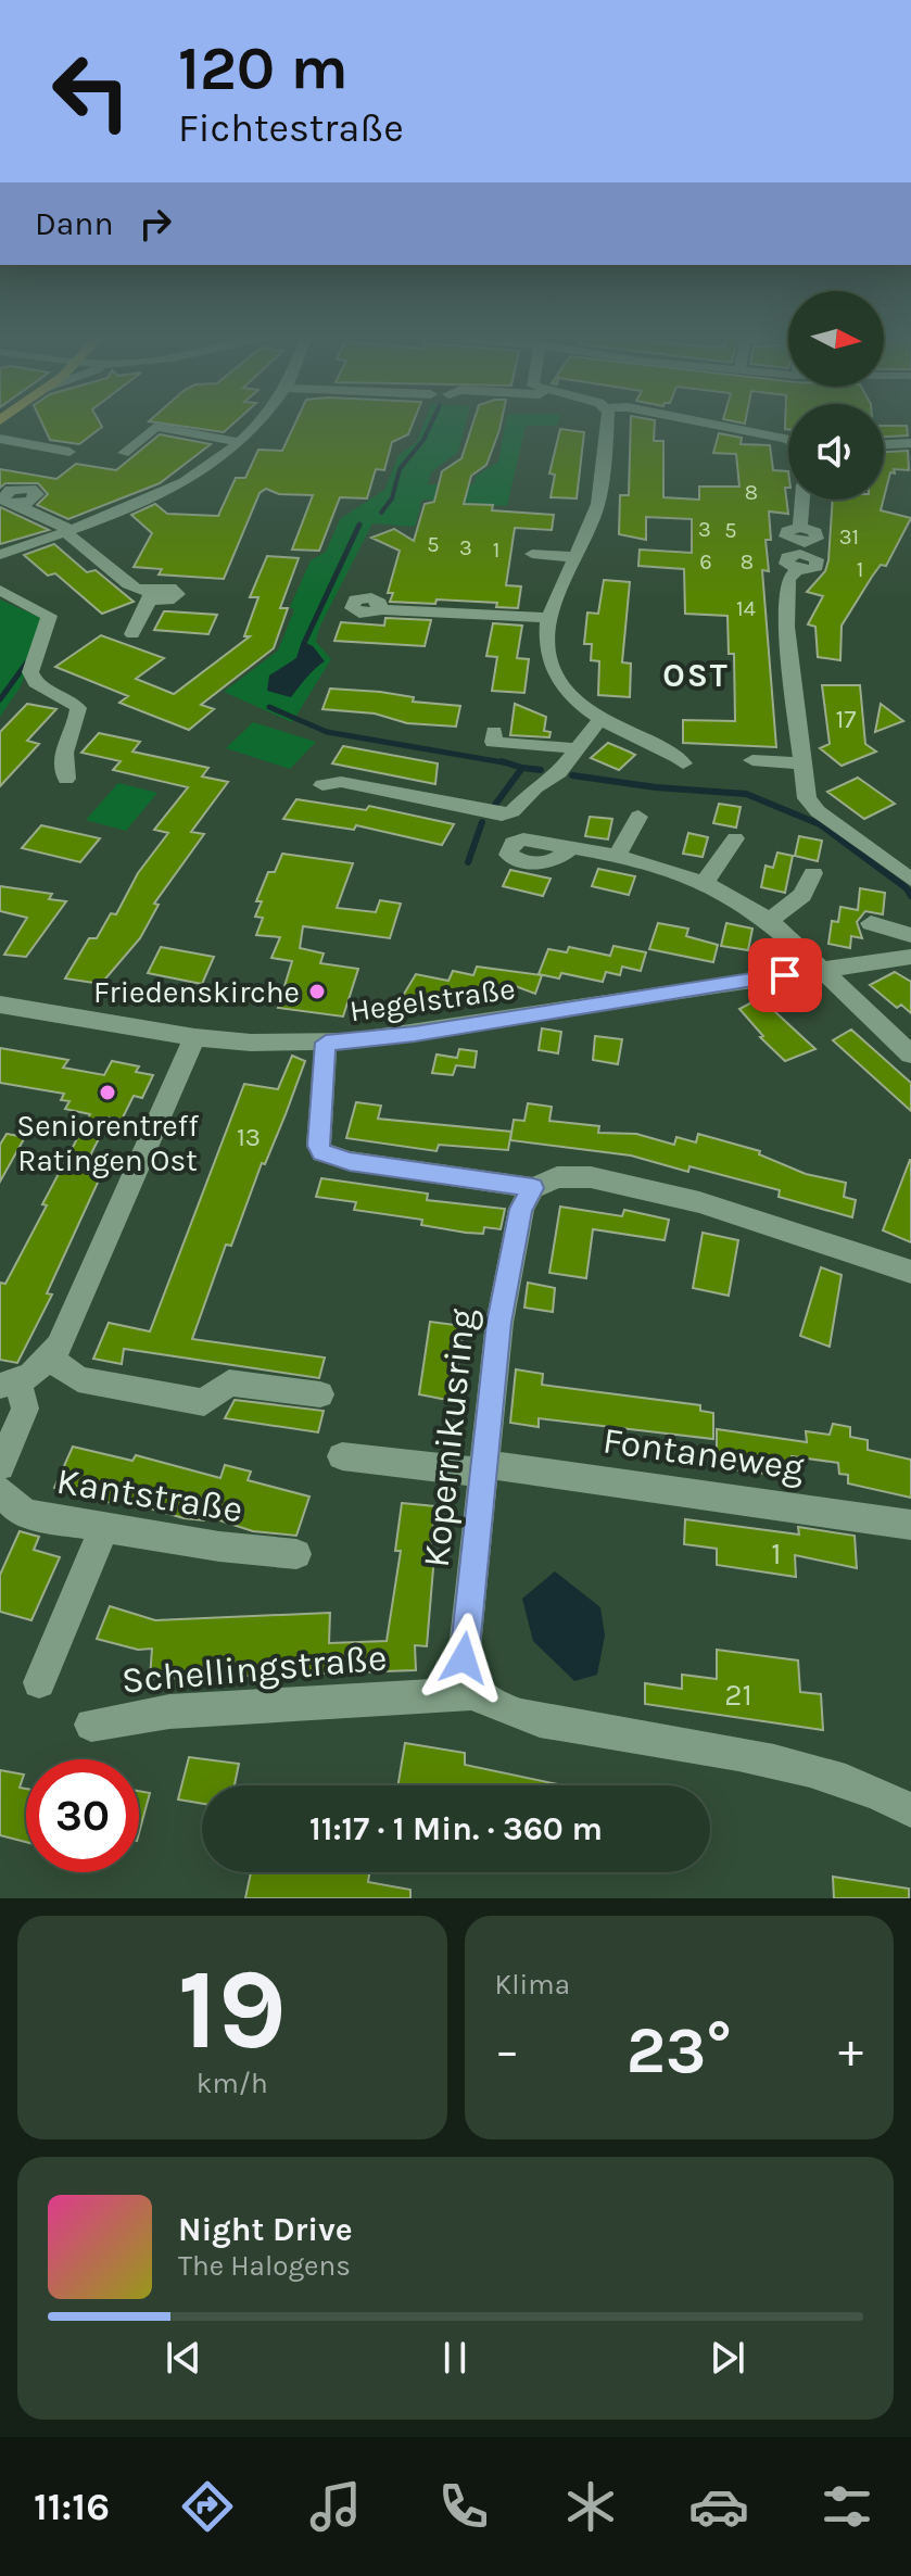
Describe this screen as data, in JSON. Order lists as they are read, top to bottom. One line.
{"streets":{"street":["Hegelstraße","Kopernikusring","Fontaneweg","Kantstraße","Schellingstraße"]},"crossings":[["Kopernikusring","Fontaneweg"],["Kopernikusring","Schellingstraße"]],"districts":["OST"],"places":["Friedenskirche","Seniorentreff Ratingen Ost"],"house_numbers":["8","3","5","31","5","3","1","6","8","1","14","17","13","1","21"],"north":"right","page":{"turn":["120 m","Fichtestraße"],"then":"Dann","limit":"30","trip":"11:17 · 1 Min. · 360 m","tile":[["19","km/h"],"Klima"],"heat":["−","23°","+"],"song":["Night Drive","The Halogens"],"tabs":"11:16"}}
